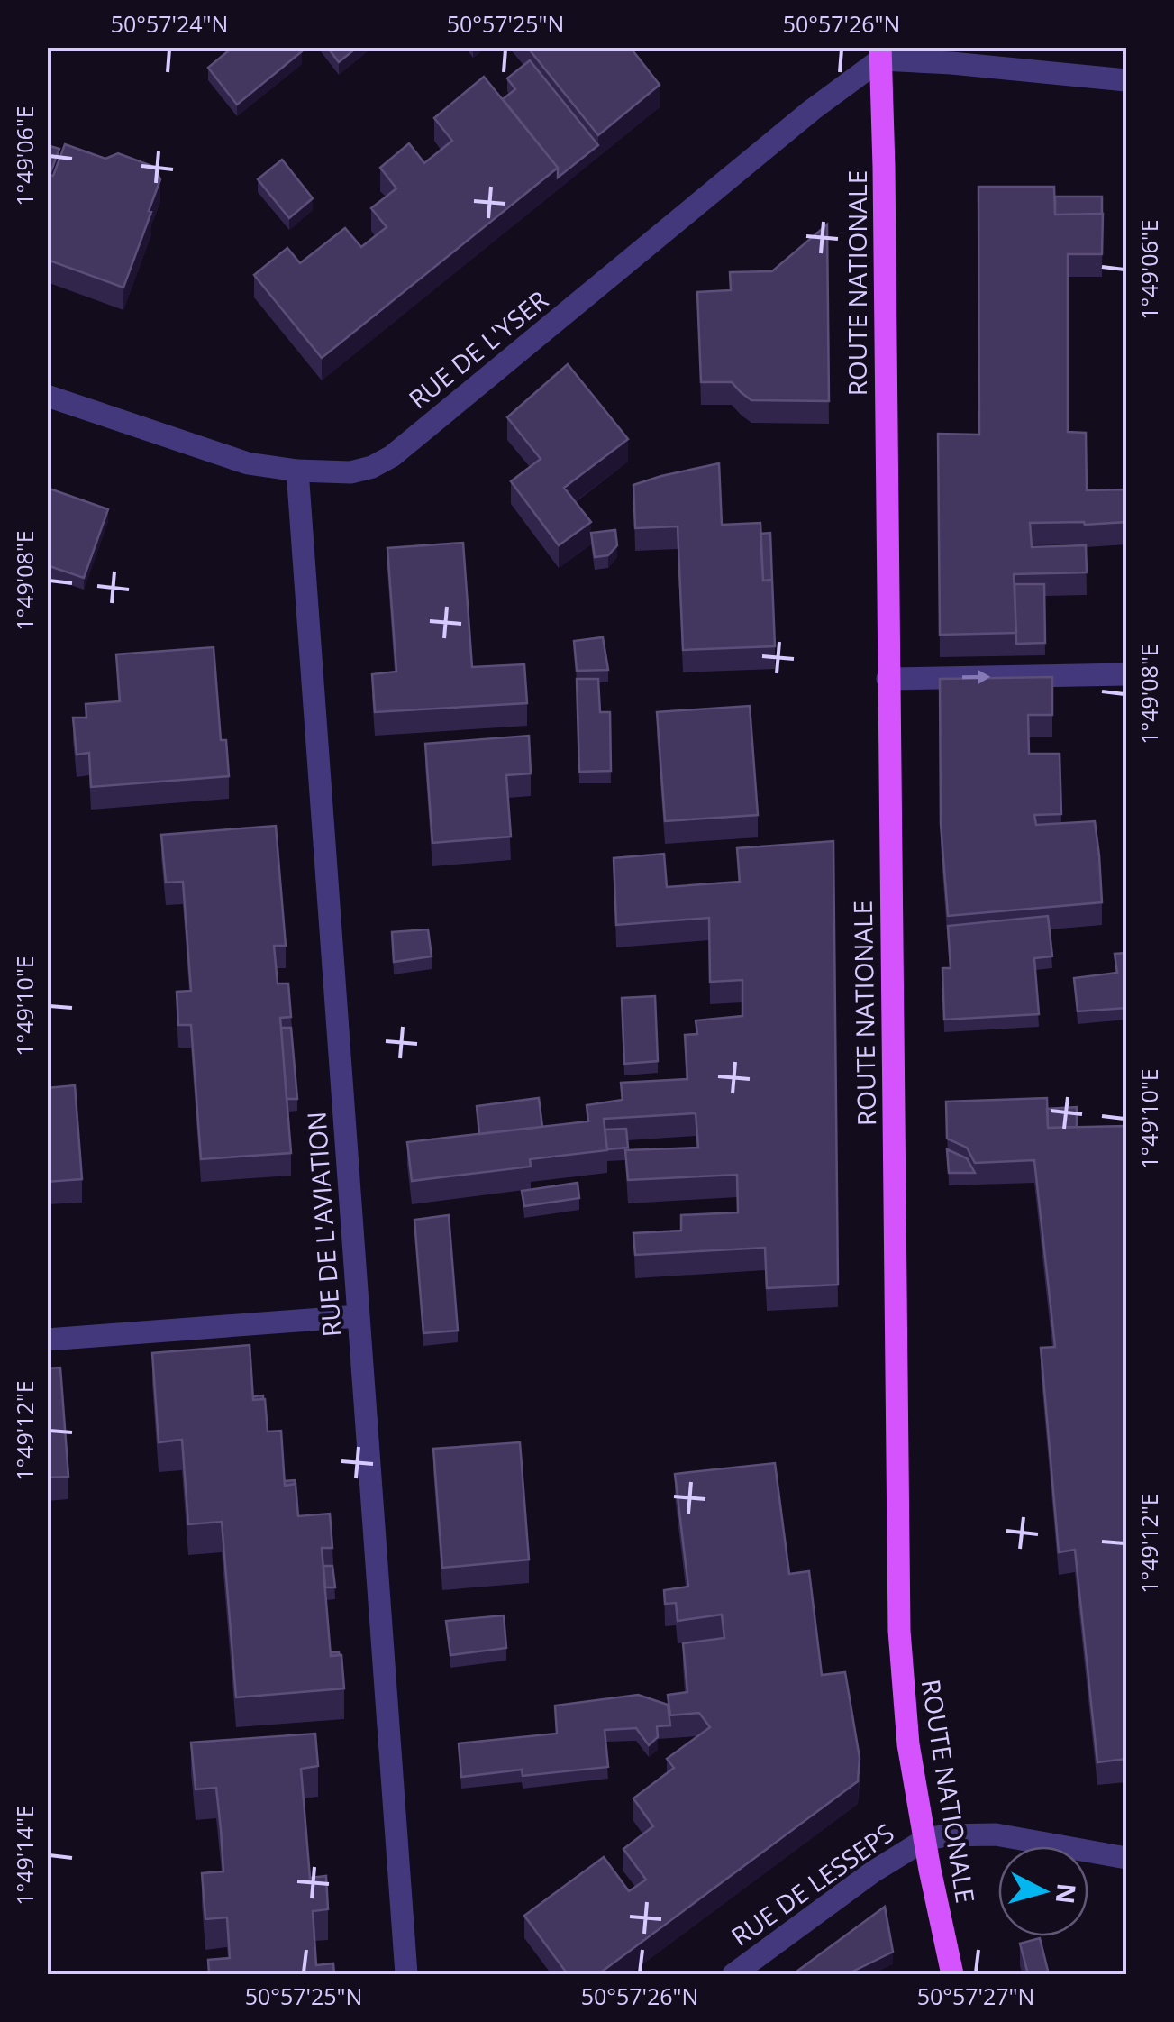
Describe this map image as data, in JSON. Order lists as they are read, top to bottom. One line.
{"streets":{"main road":["ROUTE NATIONALE"],"street":["RUE DE L'YSER","RUE DE L'AVIATION","RUE DE LESSEPS"]},"crossings":[["ROUTE NATIONALE","RUE DE L'YSER"],["ROUTE NATIONALE","RUE DE LESSEPS"],["RUE DE L'YSER","RUE DE L'AVIATION"]],"north":"right","coordinates":["50°57'24\"N","50°57'25\"N","50°57'26\"N","1°49'06\"E","1°49'08\"E","1°49'10\"E","1°49'12\"E","1°49'14\"E","50°57'27\"N"]}
